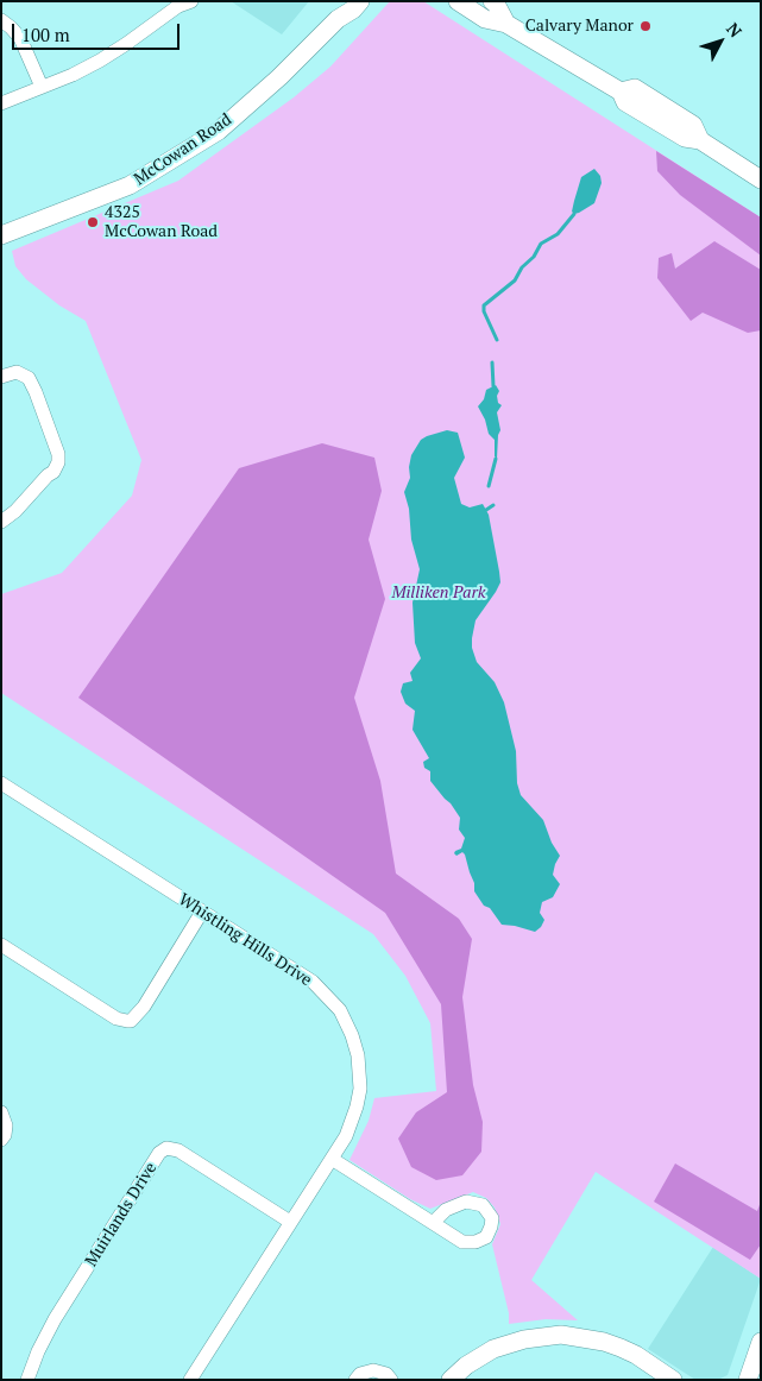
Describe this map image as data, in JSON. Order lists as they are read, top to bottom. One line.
{"streets":{"main road":["McCowan Road"],"street":["Whistling Hills Drive","Muirlands Drive"]},"crossings":[["Whistling Hills Drive","Muirlands Drive"]],"parks":["Milliken Park"],"places":["Calvary Manor","4325 McCowan Road"],"scale_bar":"100 m","north":"top right"}
